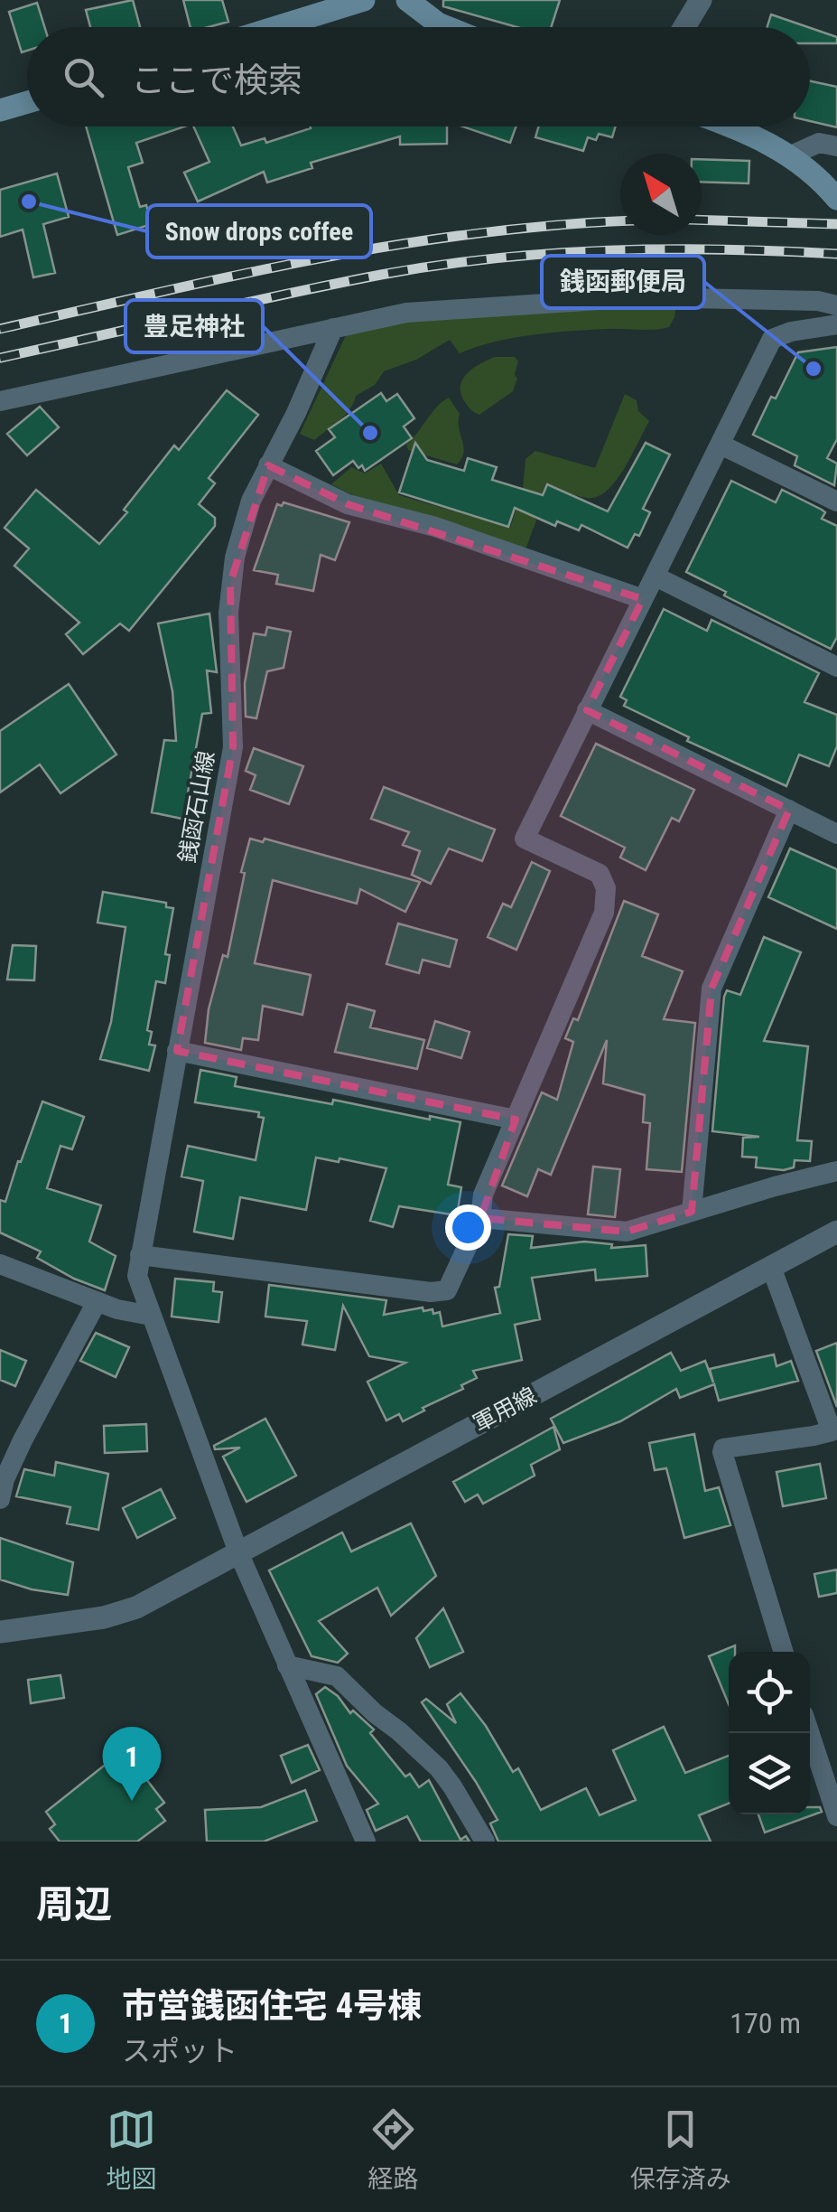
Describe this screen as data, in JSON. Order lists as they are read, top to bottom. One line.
{"streets":{"street":["銭函石山線","軍用線"]},"crossings":[["銭函石山線","軍用線"]],"places":["Snow drops coffee","銭函郵便局","豊足神社"],"north":"top left","page":{"search":"ここで検索","pins":"1","heading":"周辺","list":[{"mark":"1","name":"市営銭函住宅 4号棟","note":"スポット","value":"170 m"}],"nav":["地図","経路","保存済み"]}}
